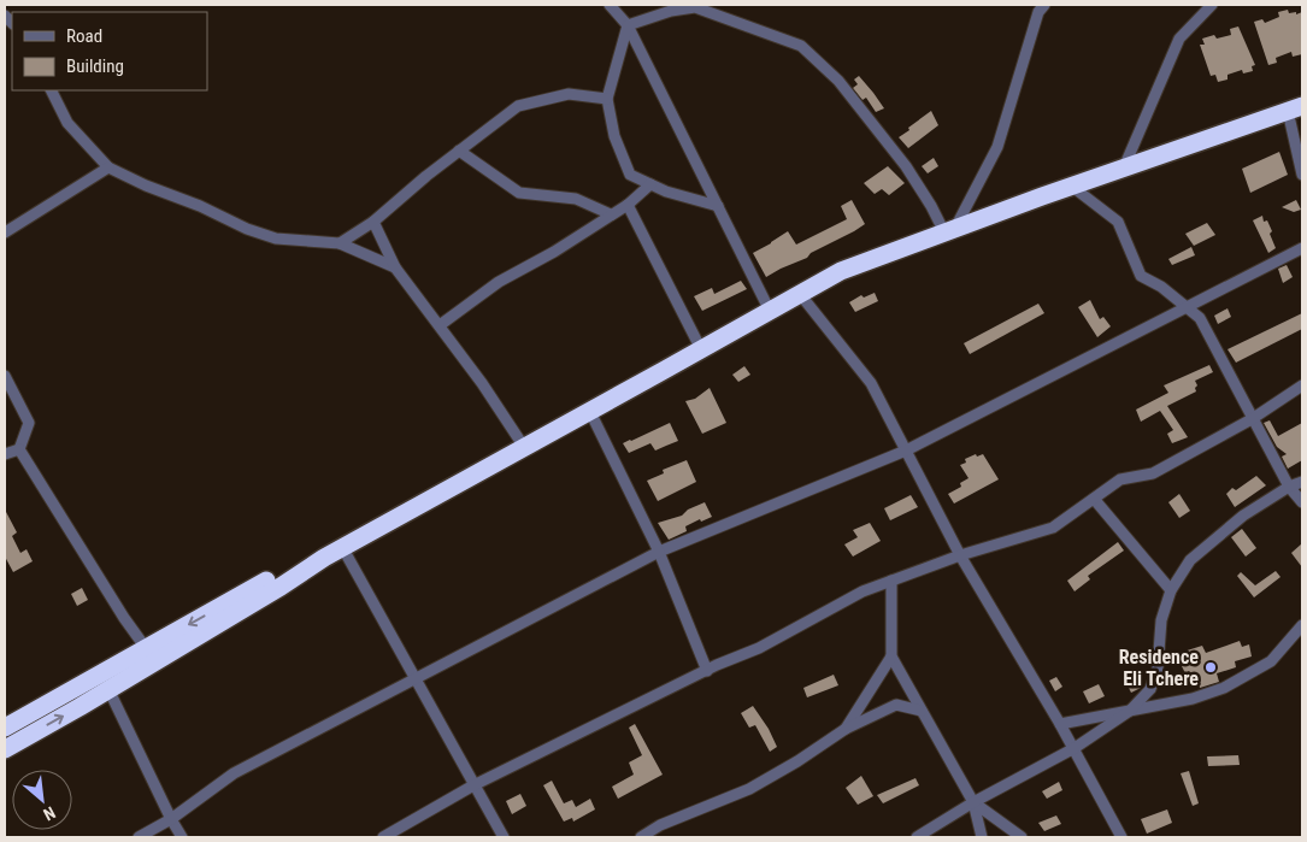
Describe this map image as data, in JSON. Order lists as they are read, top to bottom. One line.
{"places":["Residence Eli Tchere"],"legend":["Road","Building"],"north":"bottom right"}
